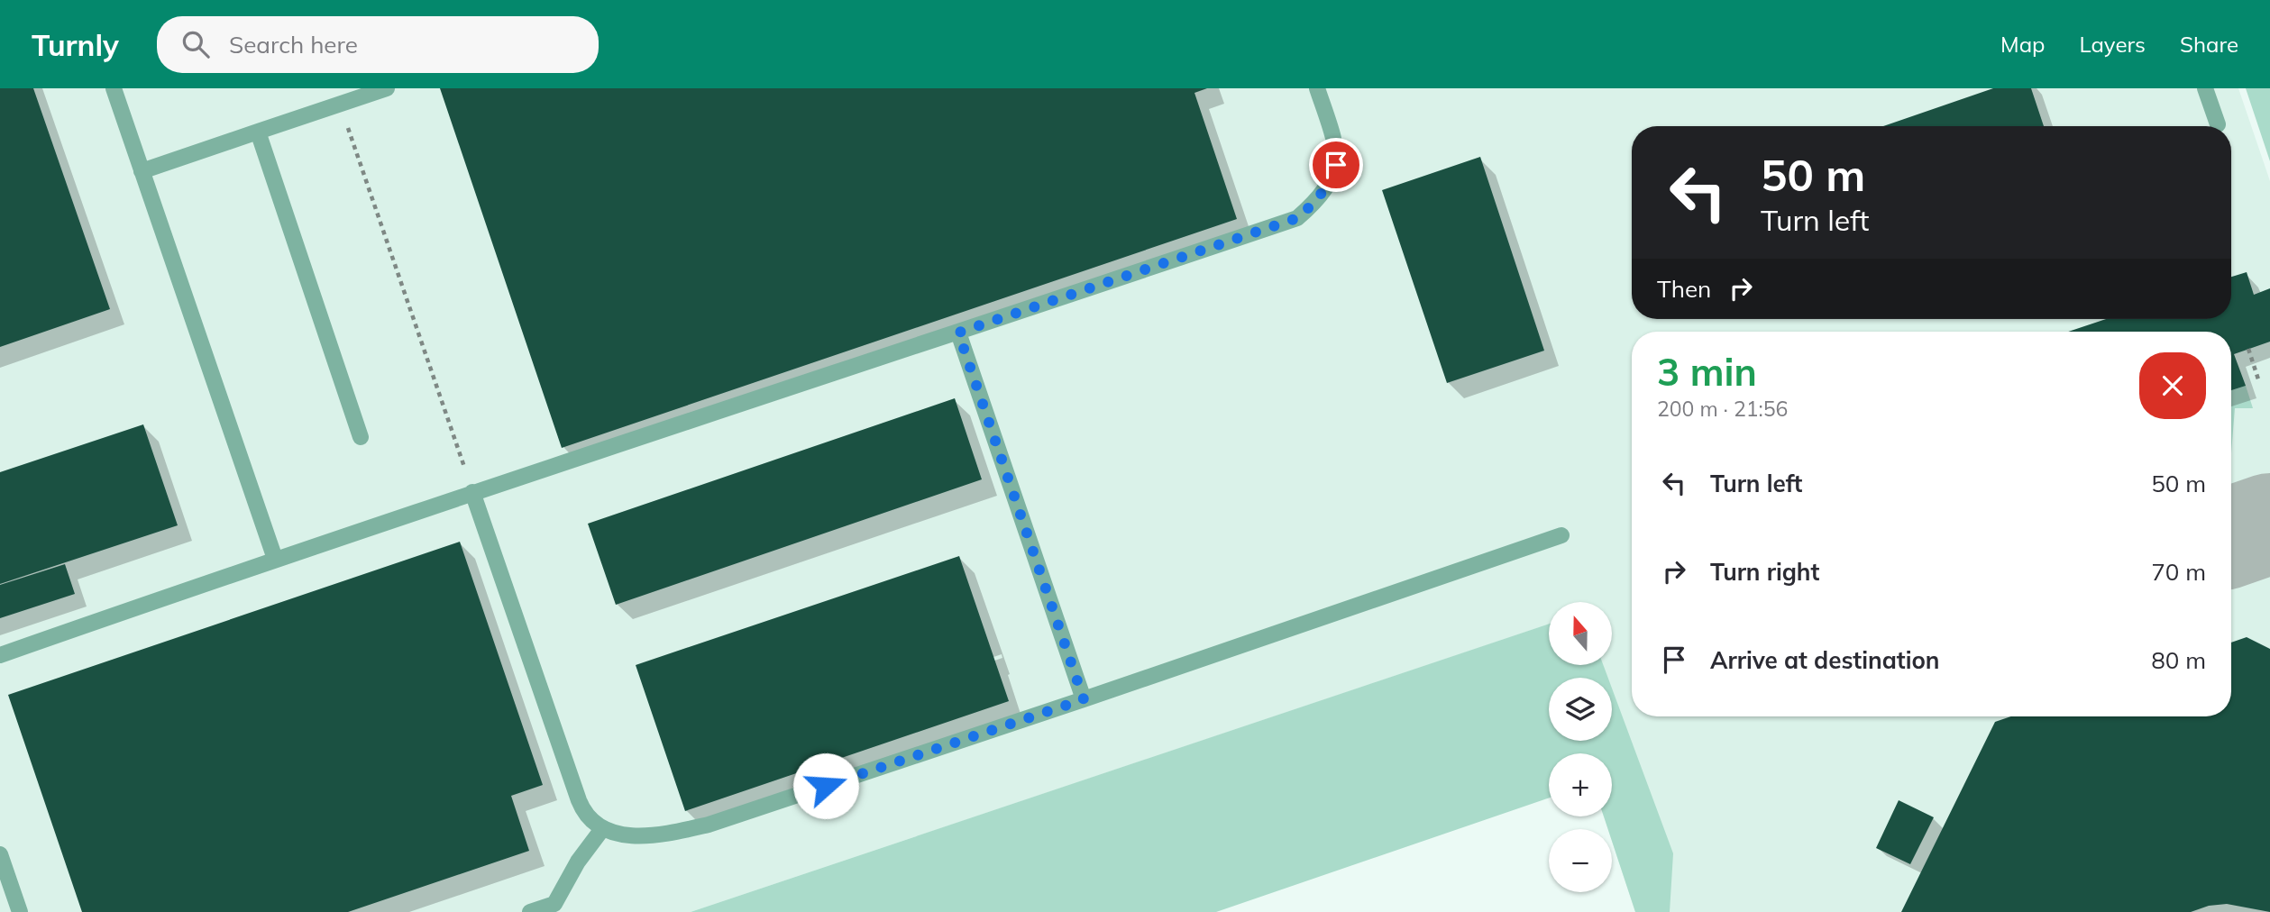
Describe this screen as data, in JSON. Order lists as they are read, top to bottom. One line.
{"north":"top","page":{"header":"Turnly","search":"Search here","nav":["Map","Layers","Share"],"turn":["50 m","Turn left"],"then":"Then","heading":["3 min","200 m · 21:56"],"list":[{"name":"Turn left","value":"50 m"},{"name":"Turn right","value":"70 m"},{"name":"Arrive at destination","value":"80 m"}],"map_buttons":["+","−"]}}
